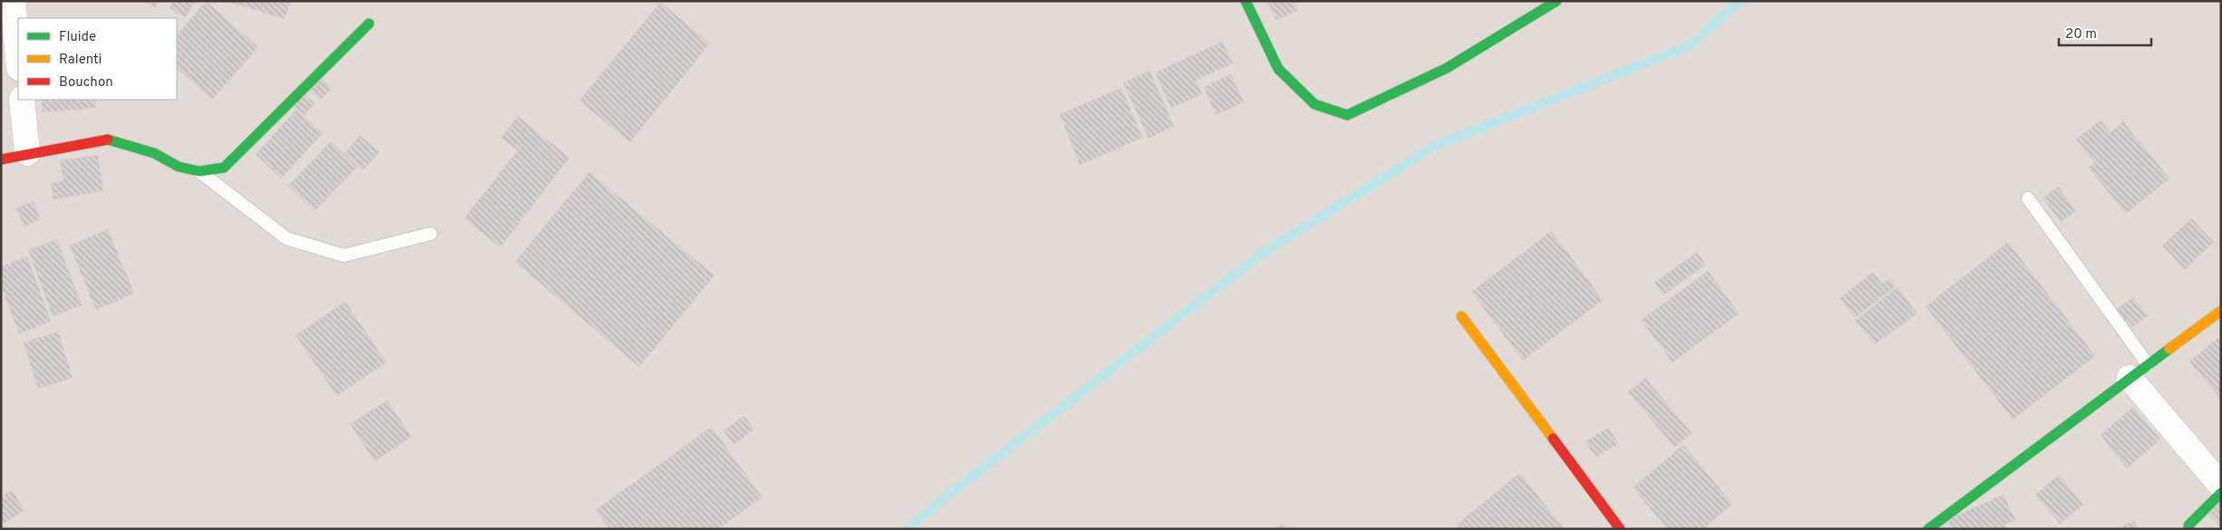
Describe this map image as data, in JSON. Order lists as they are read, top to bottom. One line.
{"legend":["Fluide","Ralenti","Bouchon"],"scale_bar":"20 m"}
